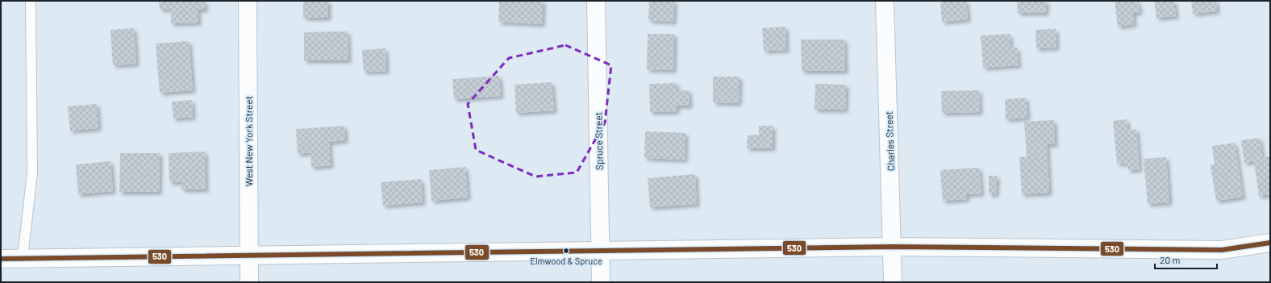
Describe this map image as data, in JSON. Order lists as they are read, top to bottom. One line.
{"streets":{"street":["West New York Street","Spruce Street","Charles Street"]},"places":["Elmwood & Spruce"],"lines":["transit line 530"],"scale_bar":"20 m"}
